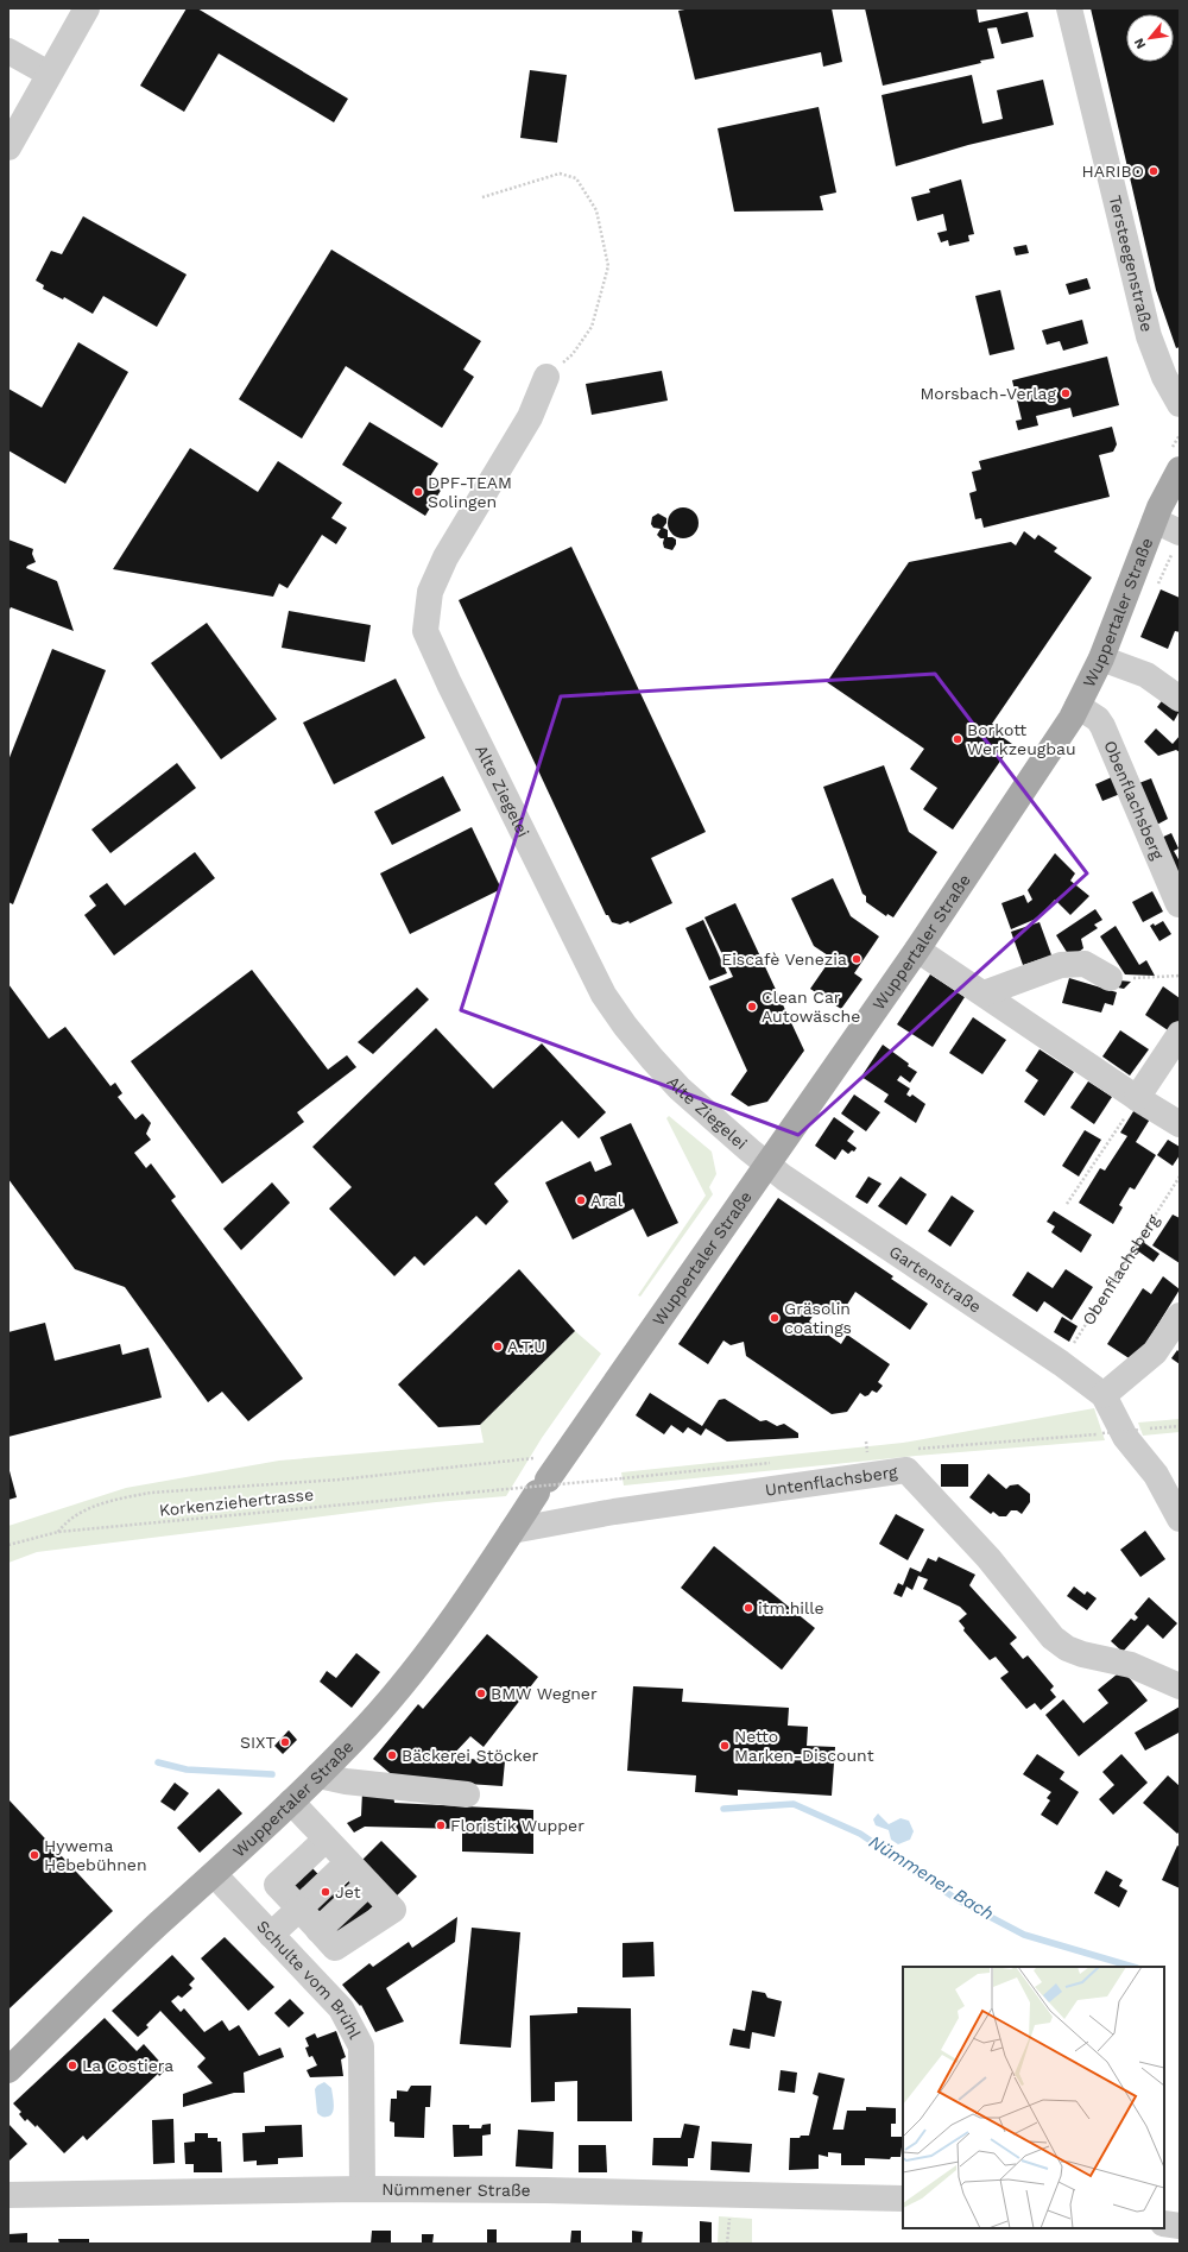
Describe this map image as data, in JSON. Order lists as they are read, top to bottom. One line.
{"streets":{"main road":["Wuppertaler Straße"],"street":["Tersteegenstraße","Alte Ziegelei","Obenflachsberg","Gartenstraße","Untenflachsberg","Schulte vom Brühl","Nümmener Straße"],"path":["Korkenziehertrasse"]},"crossings":[["Wuppertaler Straße","Alte Ziegelei"],["Wuppertaler Straße","Obenflachsberg"],["Wuppertaler Straße","Gartenstraße"],["Wuppertaler Straße","Untenflachsberg"],["Wuppertaler Straße","Schulte vom Brühl"],["Alte Ziegelei","Gartenstraße"],["Obenflachsberg","Gartenstraße"],["Schulte vom Brühl","Nümmener Straße"]],"water":["Nümmener Bach"],"places":["HARIBO","Morsbach-Verlag","DPF-TEAM Solingen","Borkott Werkzeugbau","Eiscafè Venezia","Clean Car Autowäsche","Aral","Gräsolin coatings","A.T.U","itm.hille","BMW Wegner","SIXT","Netto Marken-Discount","Bäckerei Stöcker","Floristik Wupper","Hywema Hebebühnen","Jet","La Costiera"],"north":"bottom left"}
